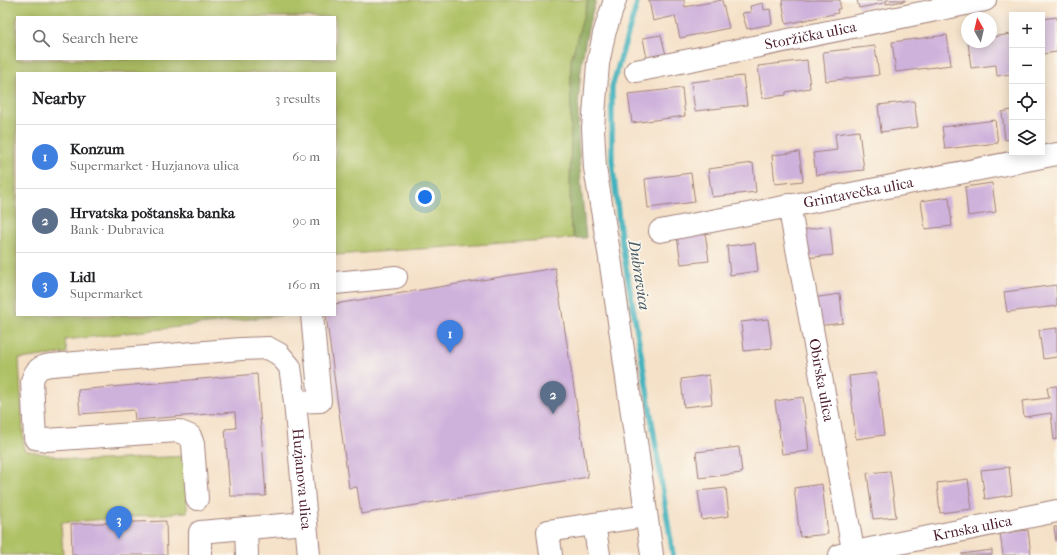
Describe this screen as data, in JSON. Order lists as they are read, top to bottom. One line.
{"streets":{"street":["Storžička ulica","Grintavečka ulica","Obirska ulica","Huzjanova ulica","Krnska ulica"]},"crossings":[["Grintavečka ulica","Obirska ulica"],["Obirska ulica","Krnska ulica"]],"water":["Dubravica"],"north":"top","page":{"map_buttons":["+","−"],"search":"Search here","heading":["Nearby","3 results"],"list":[{"mark":"1","name":"Konzum","note":"Supermarket · Huzjanova ulica","value":"60 m"},{"mark":"2","name":"Hrvatska poštanska banka","note":"Bank · Dubravica","value":"90 m"},{"mark":"3","name":"Lidl","note":"Supermarket","value":"160 m"}],"pins":["1","2","3"]}}
